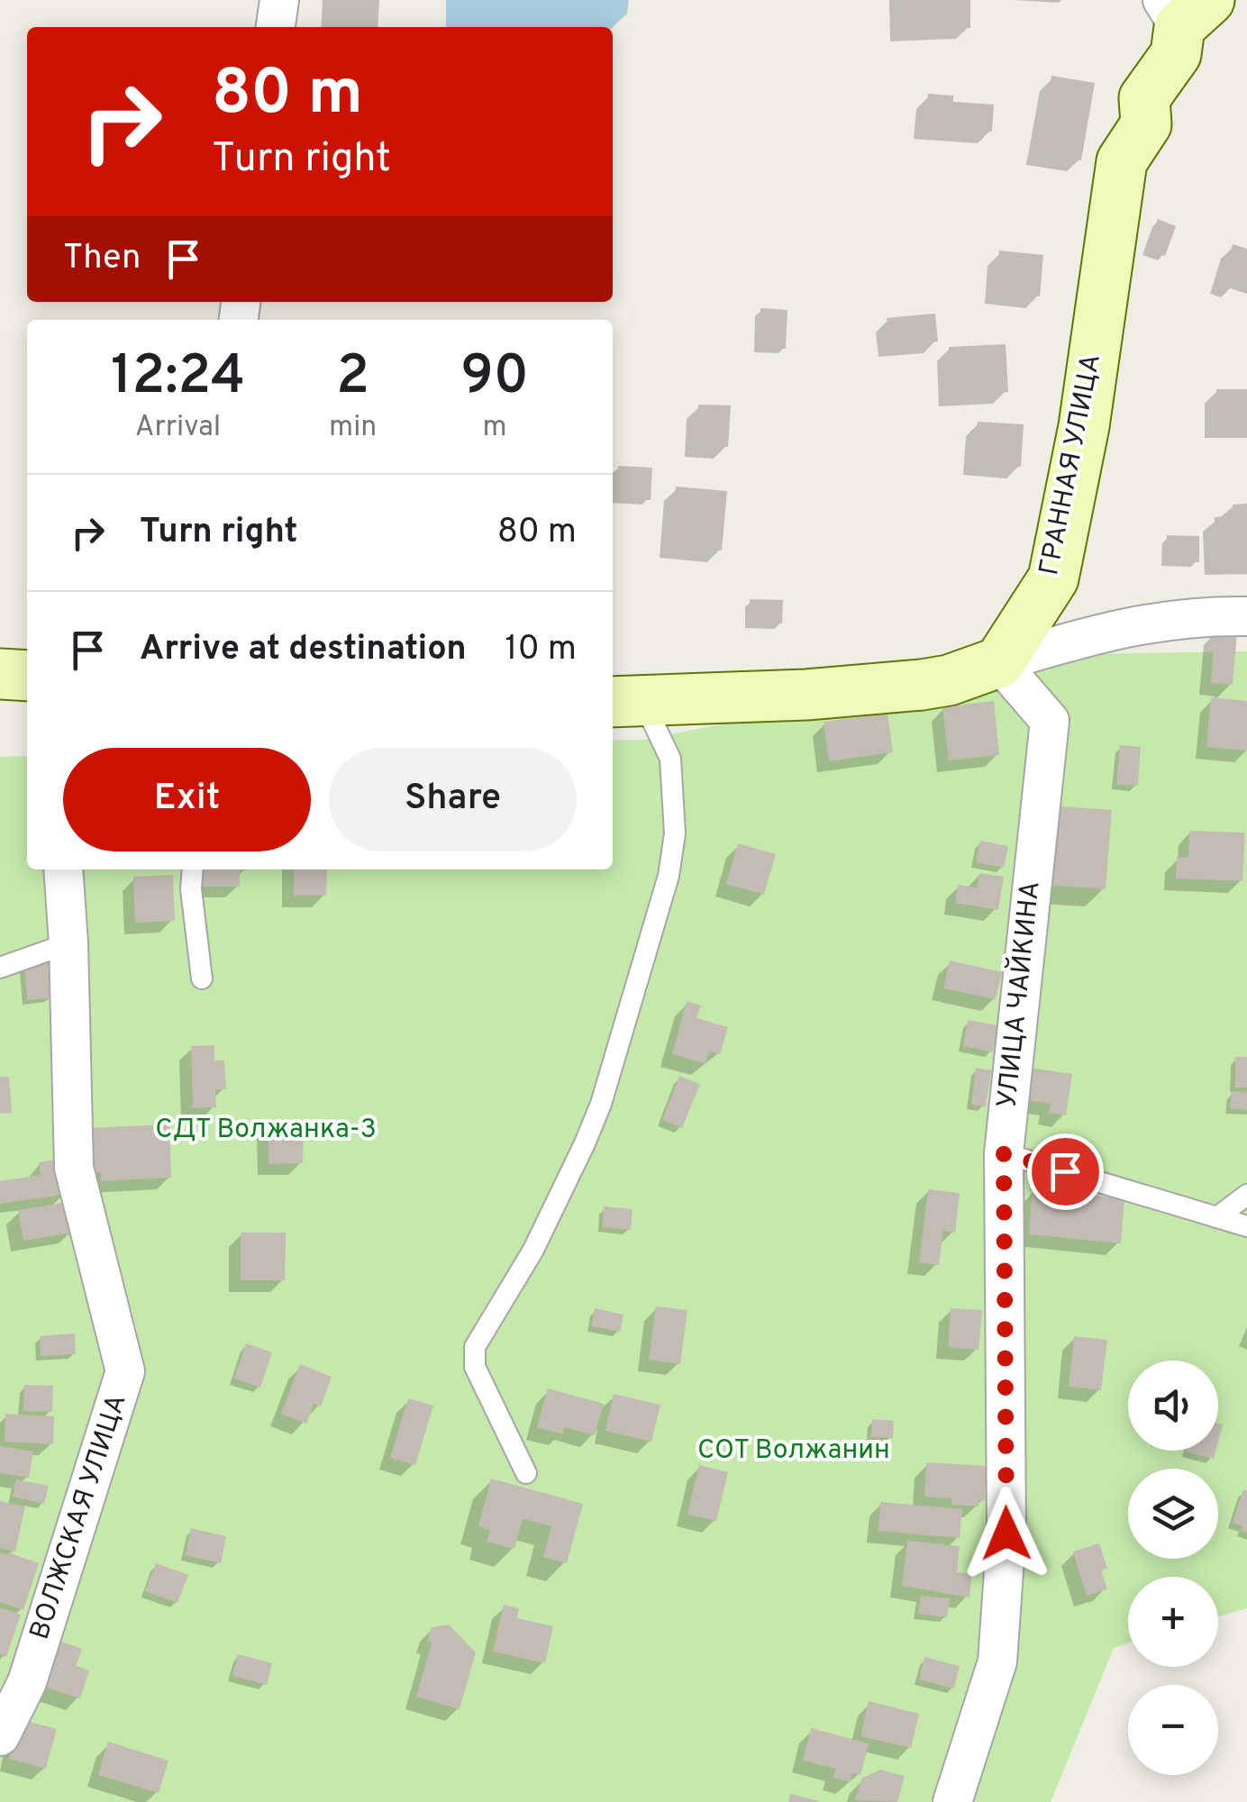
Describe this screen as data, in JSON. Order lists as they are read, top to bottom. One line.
{"streets":{"street":["ГРАННАЯ УЛИЦА","УЛИЦА ЧАЙКИНА","ВОЛЖСКАЯ УЛИЦА"]},"crossings":[["ГРАННАЯ УЛИЦА","УЛИЦА ЧАЙКИНА"]],"parks":["СДТ Волжанка-3","СОТ Волжанин"],"page":{"turn":["80 m","Turn right"],"then":"Then","eta":["12:24","Arrival","2","min","90","m"],"list":[{"name":"Turn right","value":"80 m"},{"name":"Arrive at destination","value":"10 m"}],"buttons":["Exit","Share"],"map_buttons":["+","−"]}}
